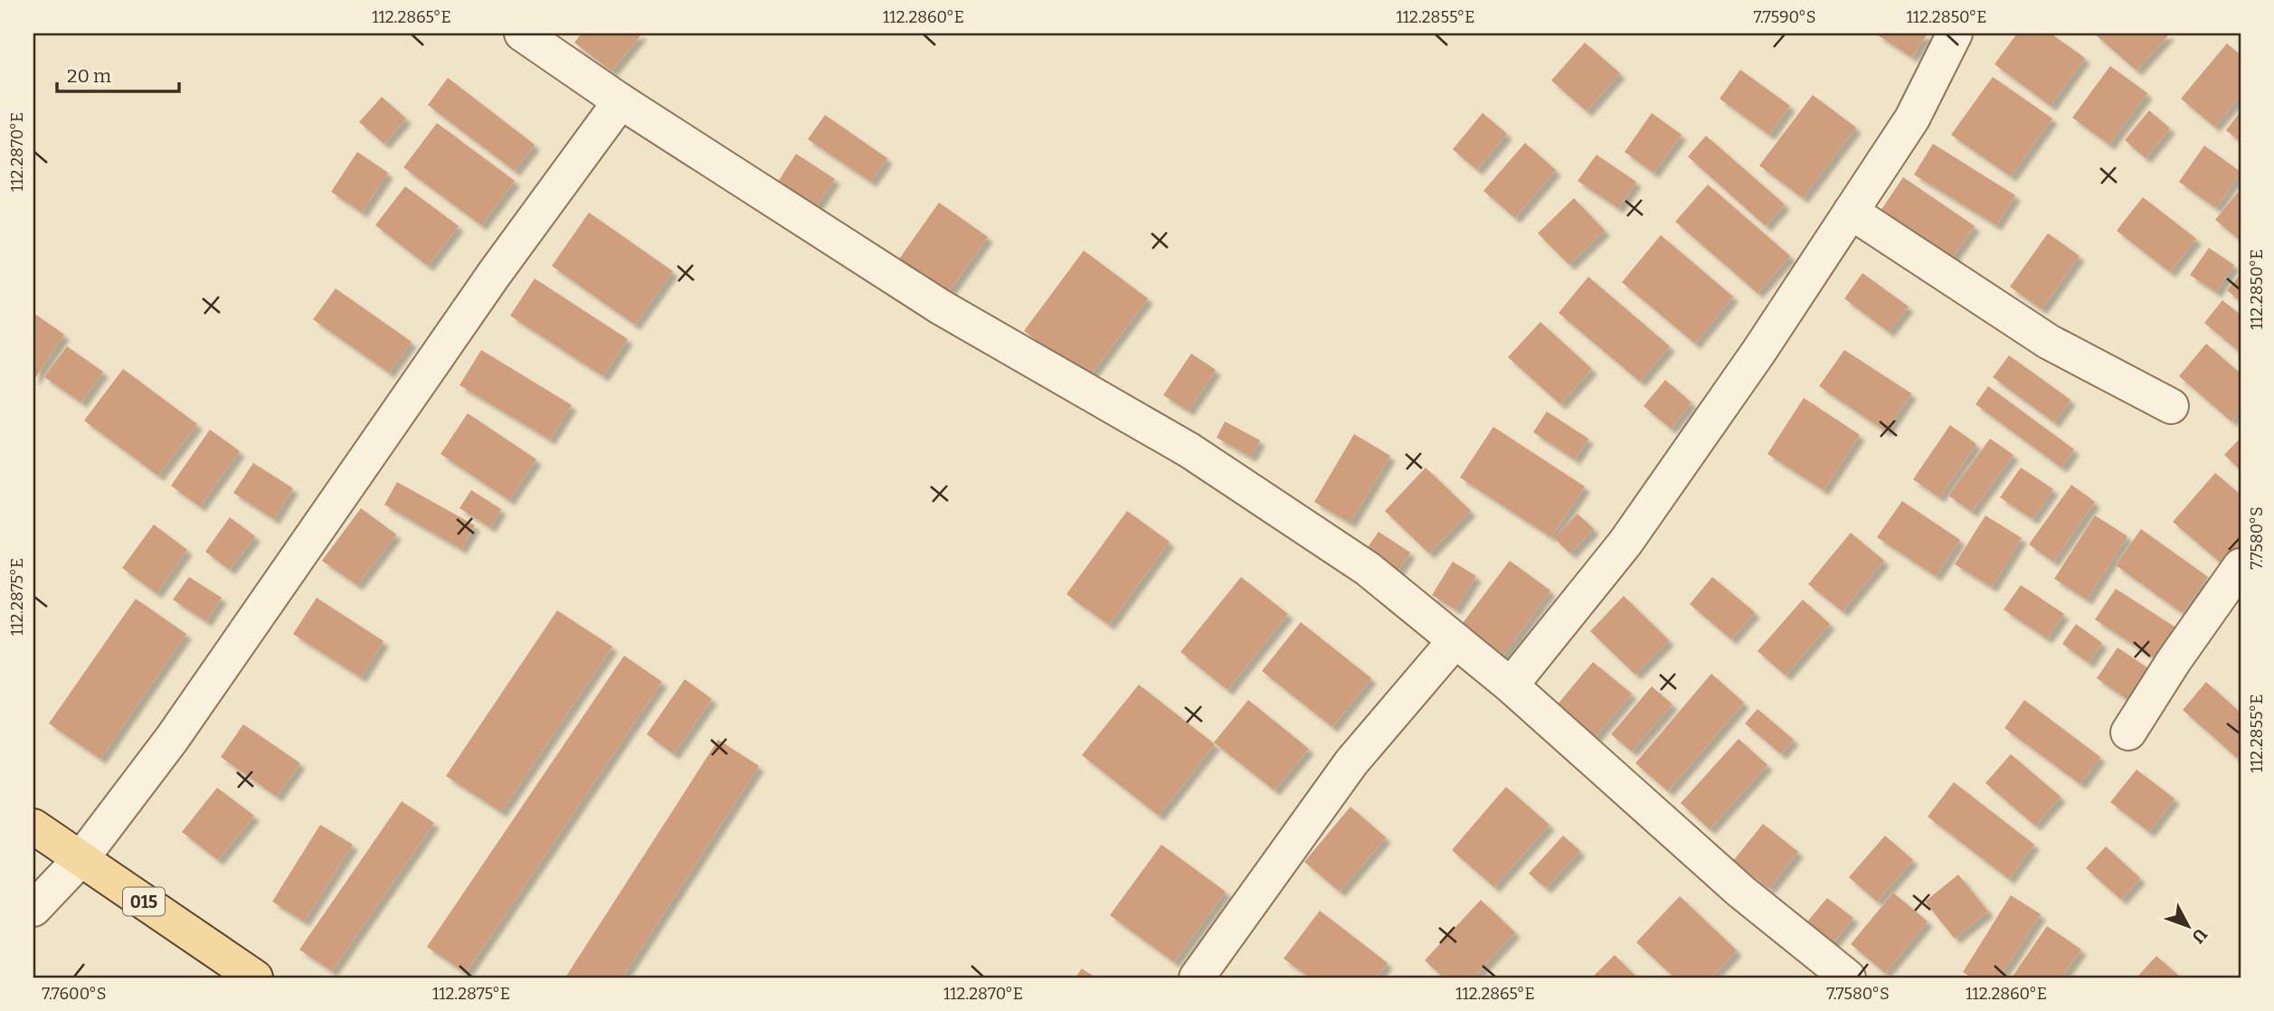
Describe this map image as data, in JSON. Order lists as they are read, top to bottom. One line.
{"streets":{"main road":["015"]},"scale_bar":"20 m","north":"bottom right","coordinates":["112.2865°E","112.2860°E","112.2855°E","7.7590°S","112.2850°E","112.2870°E","7.7580°S","112.2875°E","7.7600°S"]}
